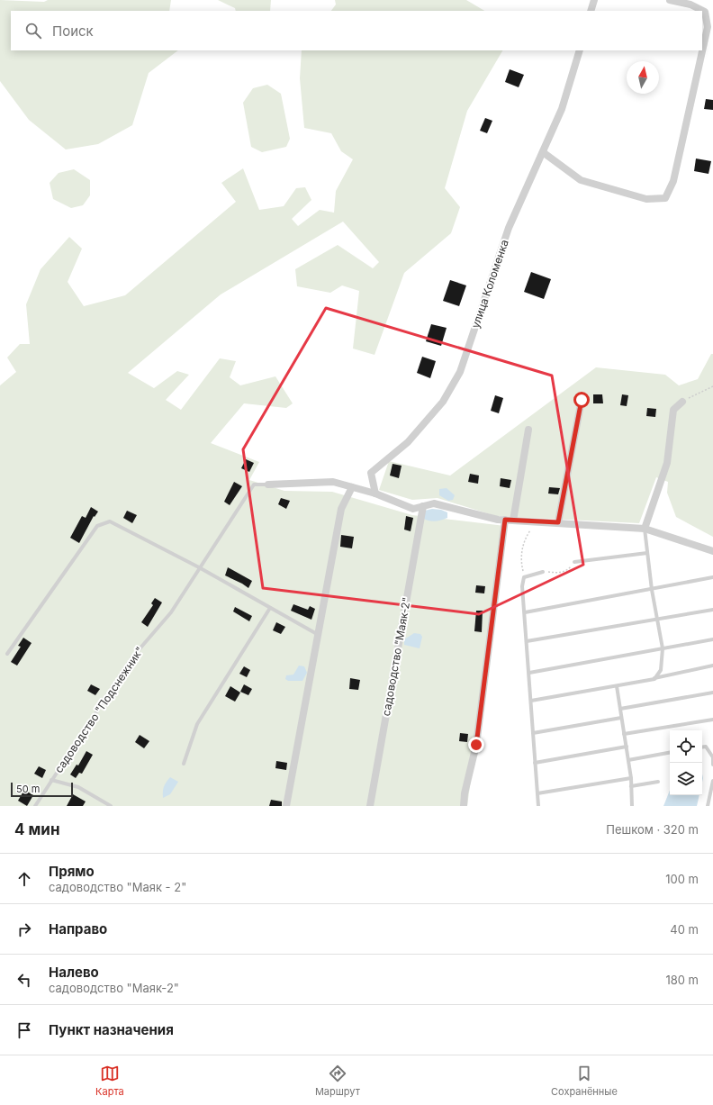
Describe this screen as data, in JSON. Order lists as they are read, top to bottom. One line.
{"streets":{"street":["улица Коломенка","садоводство \"Маяк-2\""],"lane":["садоводство \"Подснежник\""]},"scale_bar":"50 m","north":"top","page":{"search":"Поиск","scale":"50 m","heading":["4 мин","Пешком · 320 m"],"list":[["Прямо","садоводство \"Маяк - 2\"","100 m"],["Направо","40 m"],["Налево","садоводство \"Маяк-2\"","180 m"],"Пункт назначения"],"nav":["Карта","Маршрут","Сохранённые"]}}
